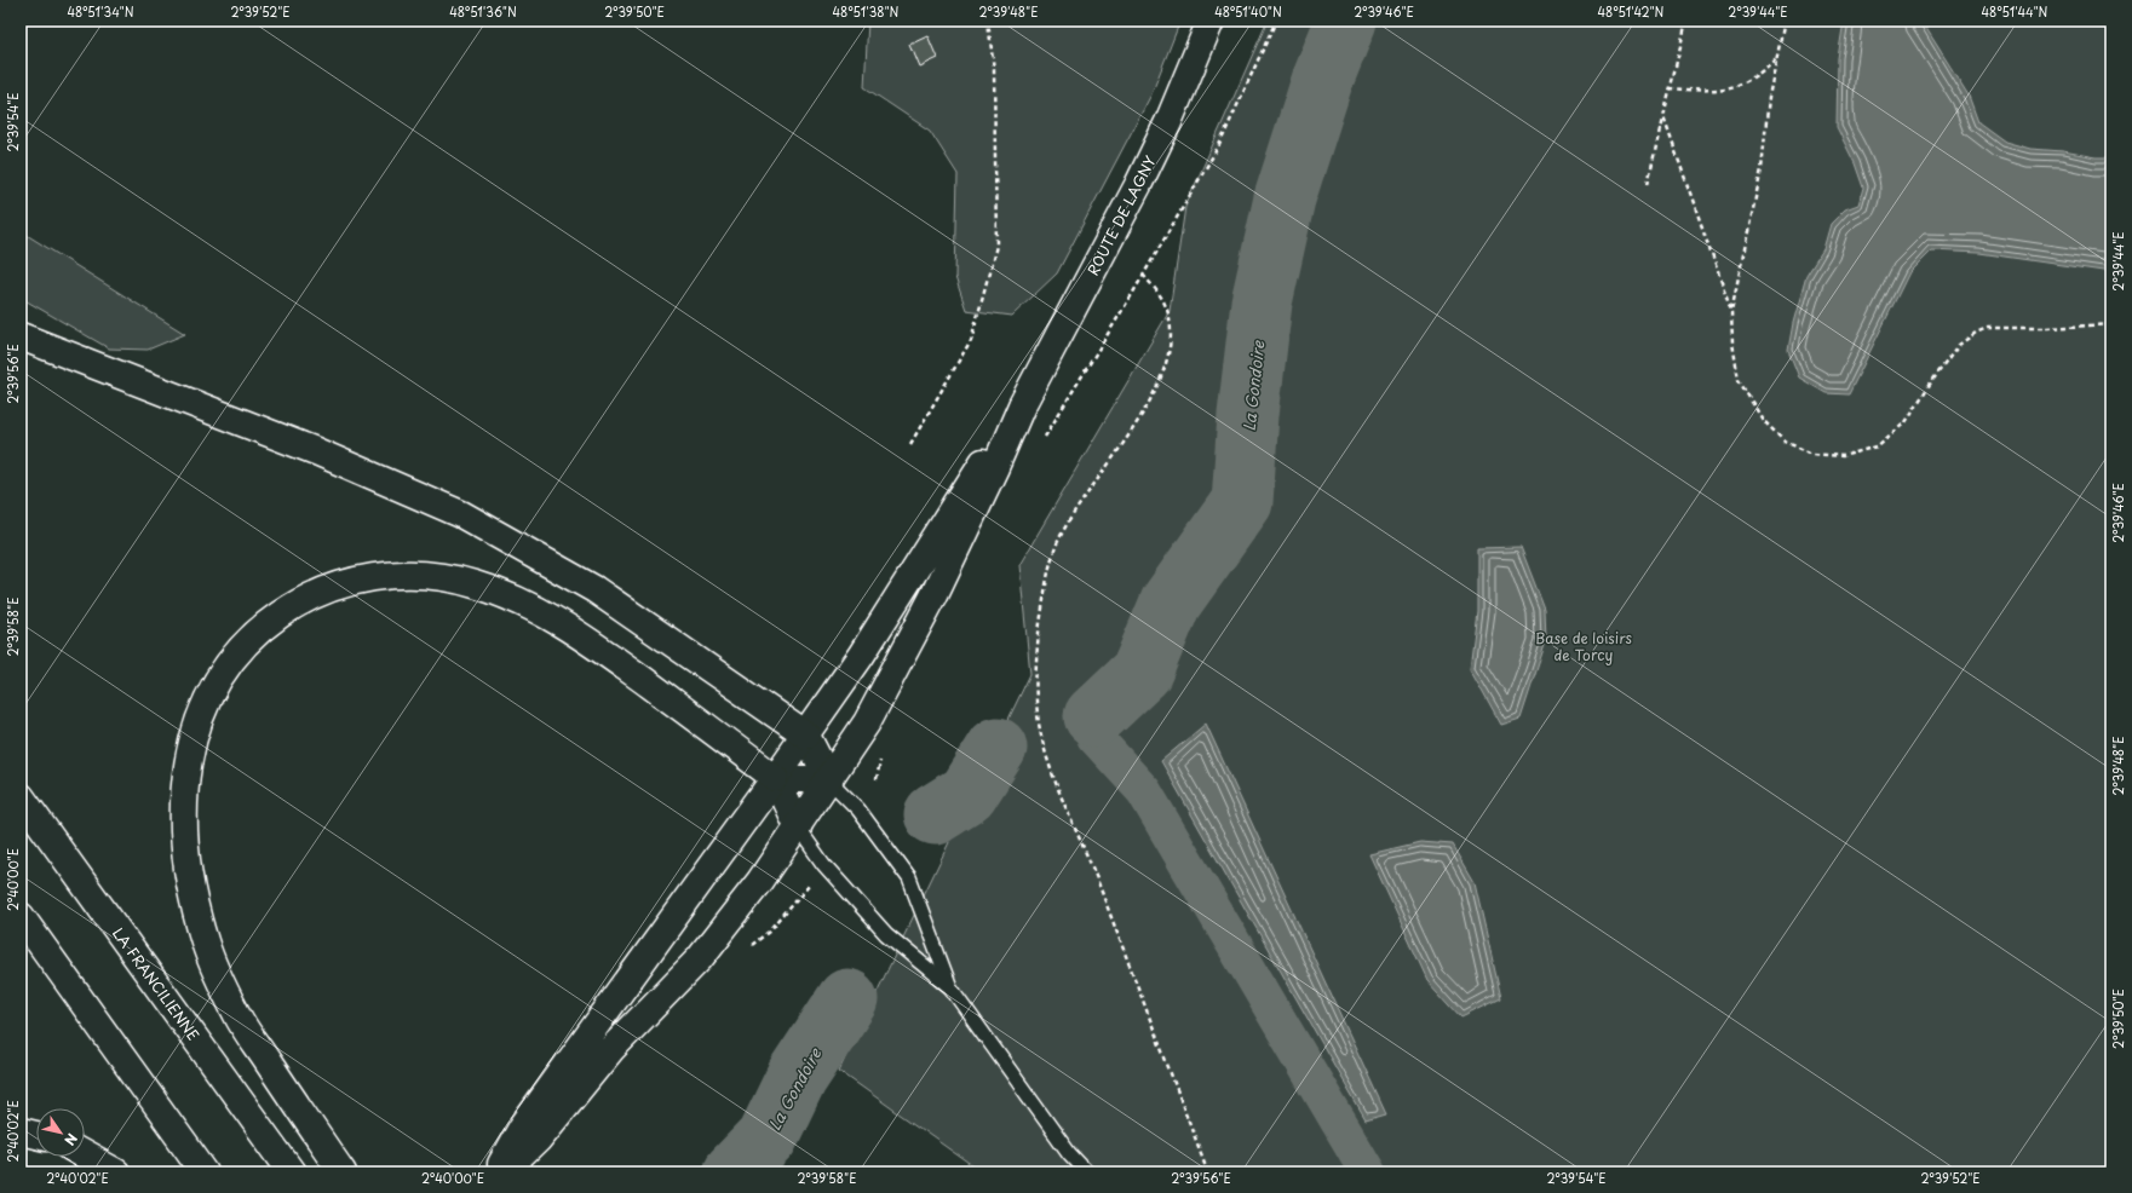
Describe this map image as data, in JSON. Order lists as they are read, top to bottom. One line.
{"streets":{"main road":["ROUTE DE LAGNY","LA FRANCILIENNE"]},"water":["La Gondoire"],"parks":["Base de loisirs de Torcy"],"north":"bottom right","coordinates":["48°51'34\"N","2°39'52\"E","48°51'36\"N","2°39'50\"E","48°51'38\"N","2°39'48\"E","48°51'40\"N","2°39'46\"E","48°51'42\"N","2°39'44\"E","48°51'44\"N","2°39'54\"E","2°39'56\"E","2°39'58\"E","2°40'00\"E","2°40'02\"E"]}
